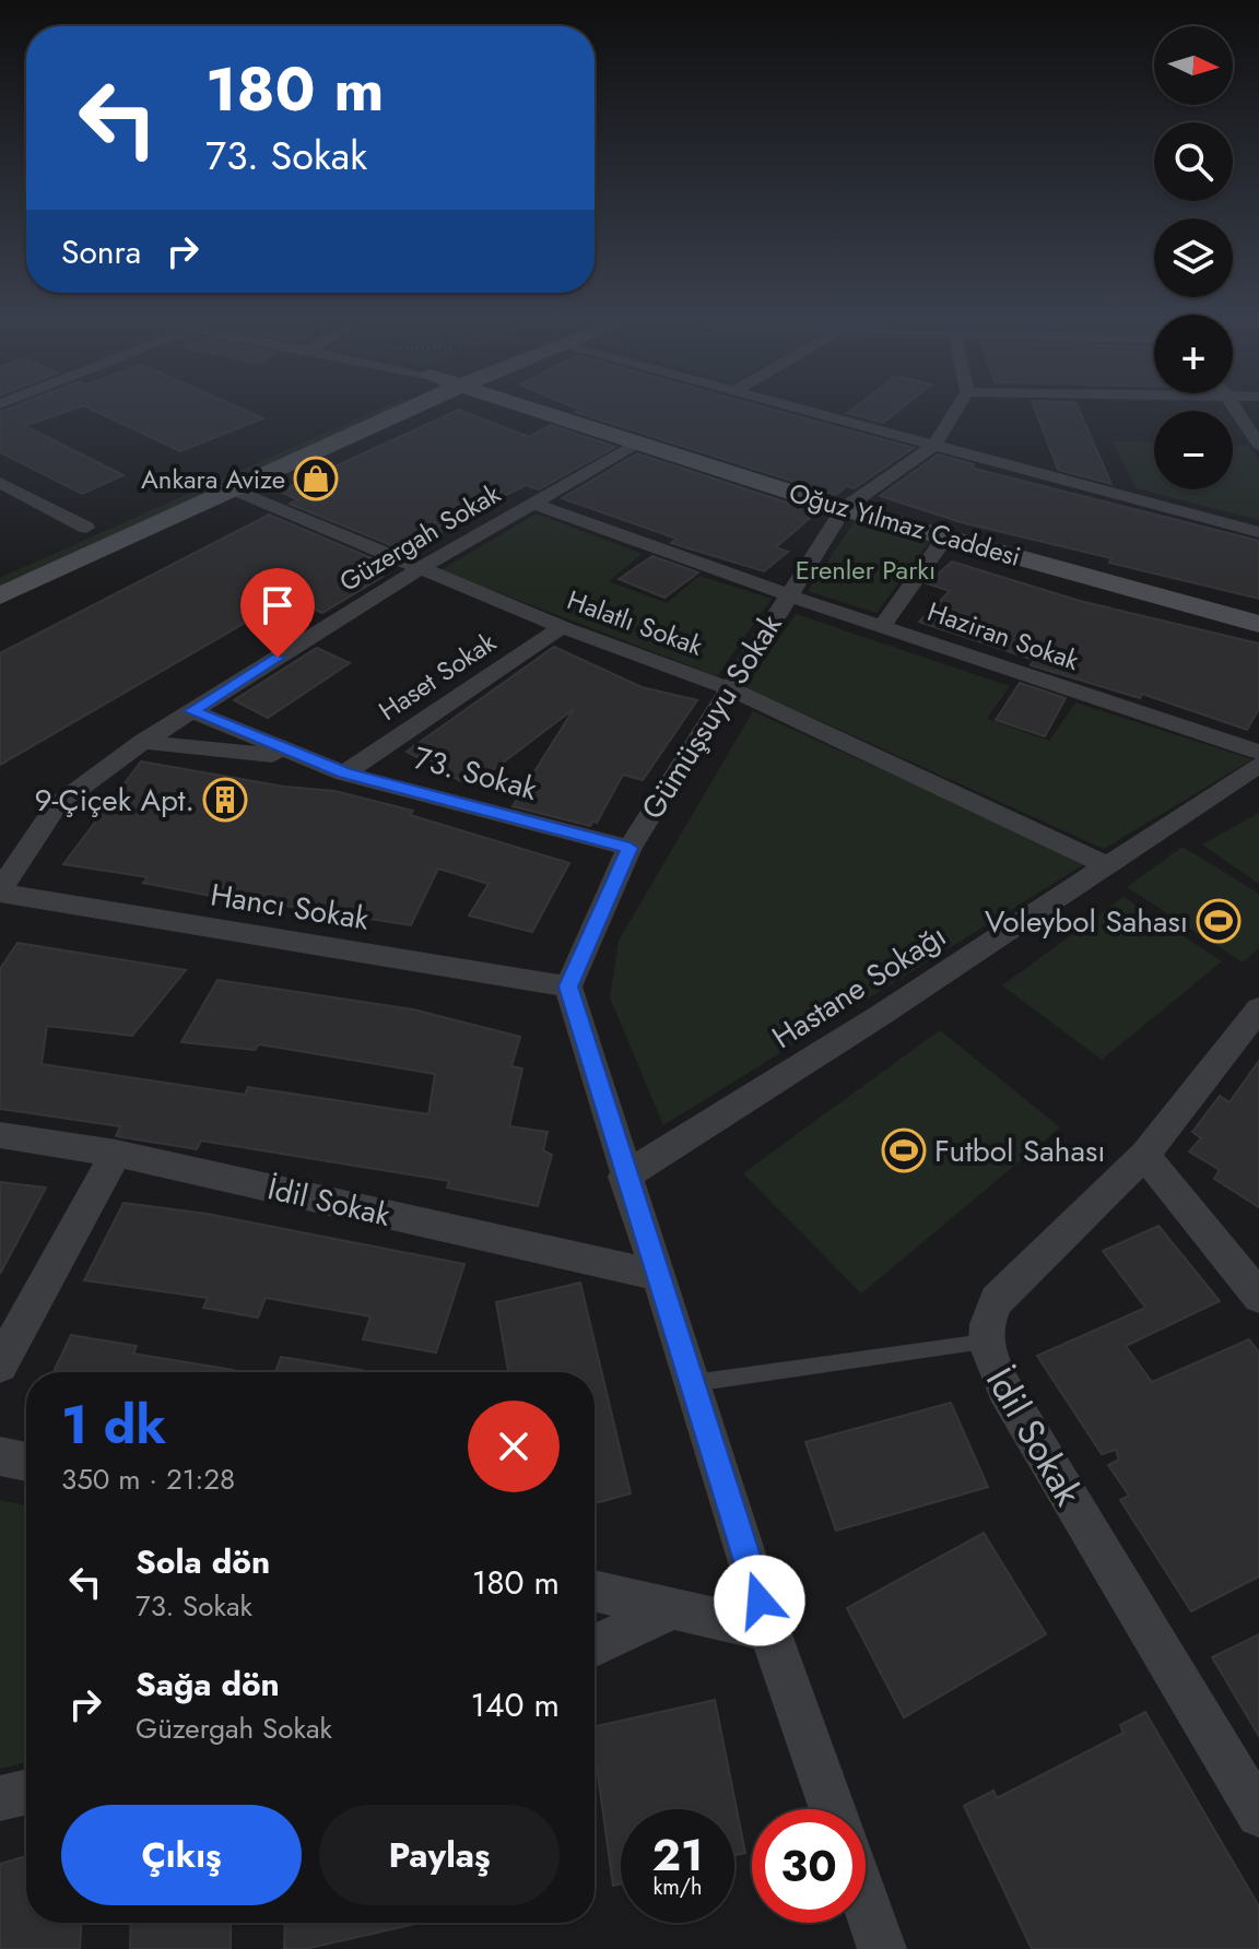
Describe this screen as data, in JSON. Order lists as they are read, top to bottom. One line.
{"streets":{"main road":["Oğuz Yılmaz Caddesi"],"street":["Güzergah Sokak","Halatlı Sokak","Haziran Sokak","Haset Sokak","Gümüşsuyu Sokak","73. Sokak","Hancı Sokak","Hastane Sokağı","İdil Sokak"]},"crossings":[["Oğuz Yılmaz Caddesi","Güzergah Sokak"],["Oğuz Yılmaz Caddesi","Gümüşsuyu Sokak"],["Güzergah Sokak","Halatlı Sokak"],["Güzergah Sokak","Haziran Sokak"],["Güzergah Sokak","73. Sokak"],["Güzergah Sokak","Hancı Sokak"],["Halatlı Sokak","Haset Sokak"],["Halatlı Sokak","Gümüşsuyu Sokak"],["Halatlı Sokak","Hastane Sokağı"],["Haziran Sokak","Gümüşsuyu Sokak"],["Haset Sokak","73. Sokak"],["Gümüşsuyu Sokak","73. Sokak"],["Gümüşsuyu Sokak","Hancı Sokak"]],"parks":["Erenler Parkı"],"places":{"shop":["Ankara Avize"],"building":["9-Çiçek Apt."],"sports":["Voleybol Sahası","Futbol Sahası"]},"north":"right","page":{"map_buttons":["+","−"],"turn":["180 m","73. Sokak"],"then":"Sonra","heading":["1 dk","350 m · 21:28"],"list":[{"name":"Sola dön","note":"73. Sokak","value":"180 m"},{"name":"Sağa dön","note":"Güzergah Sokak","value":"140 m"}],"buttons":["Çıkış","Paylaş"],"speed":"21 km/h","limit":"30"}}
